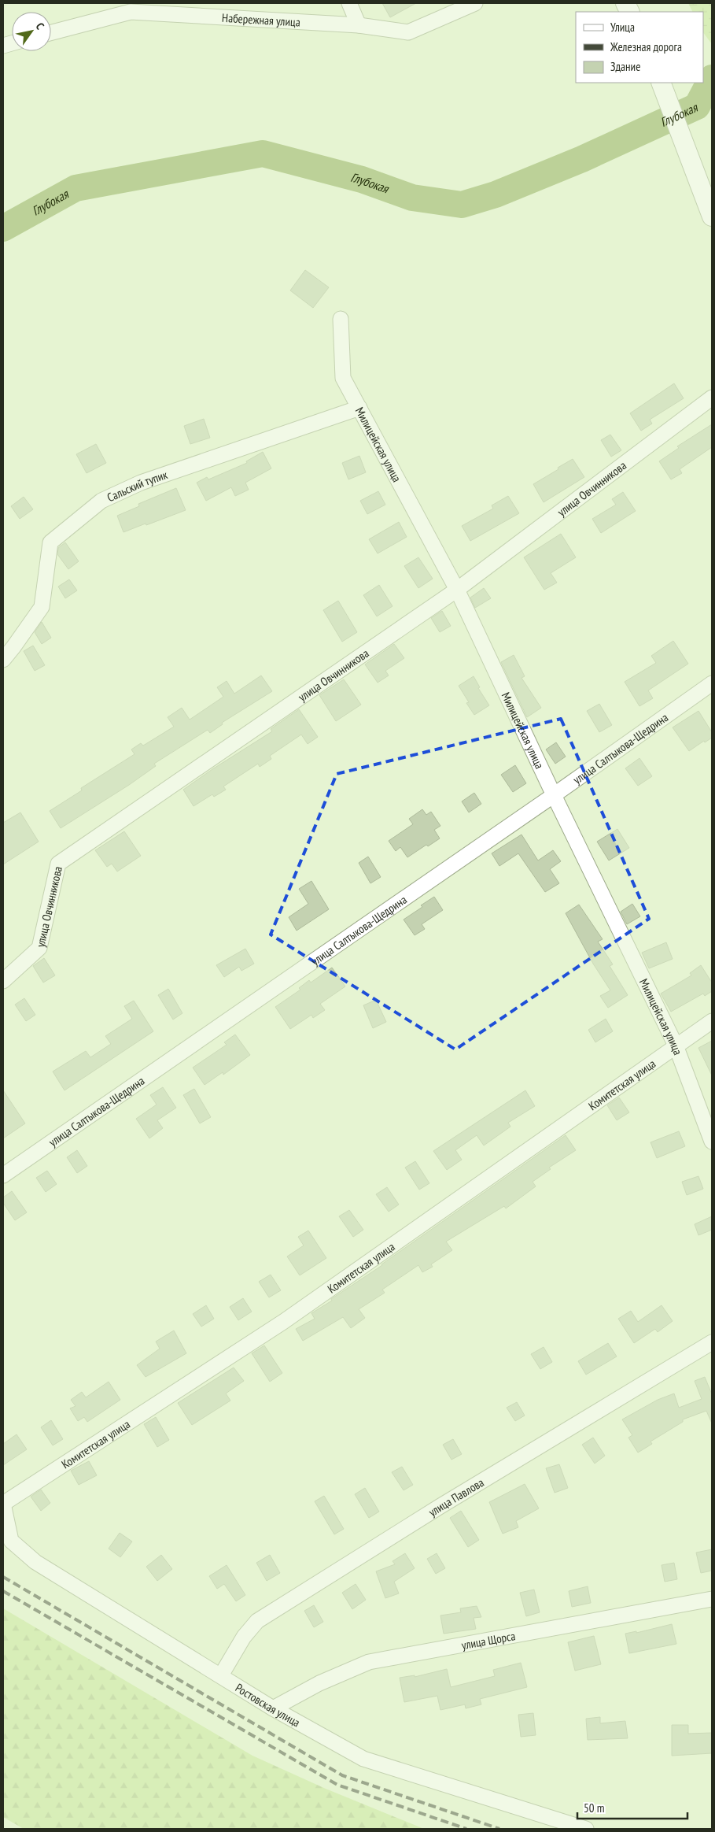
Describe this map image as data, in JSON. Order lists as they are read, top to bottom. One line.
{"streets":{"street":["Набережная улица","Милицейская улица","Сальский тупик","улица Овчинникова","улица Салтыкова-Щедрина","Комитетская улица","улица Павлова","улица Щорса","Ростовская улица"]},"crossings":[["Милицейская улица","Сальский тупик"],["Милицейская улица","улица Овчинникова"],["Милицейская улица","улица Салтыкова-Щедрина"],["Милицейская улица","Комитетская улица"],["Комитетская улица","Ростовская улица"],["улица Павлова","Ростовская улица"],["улица Щорса","Ростовская улица"]],"water":["Глубокая"],"legend":["Улица","Железная дорога","Здание"],"scale_bar":"50 m","north":"top right"}
